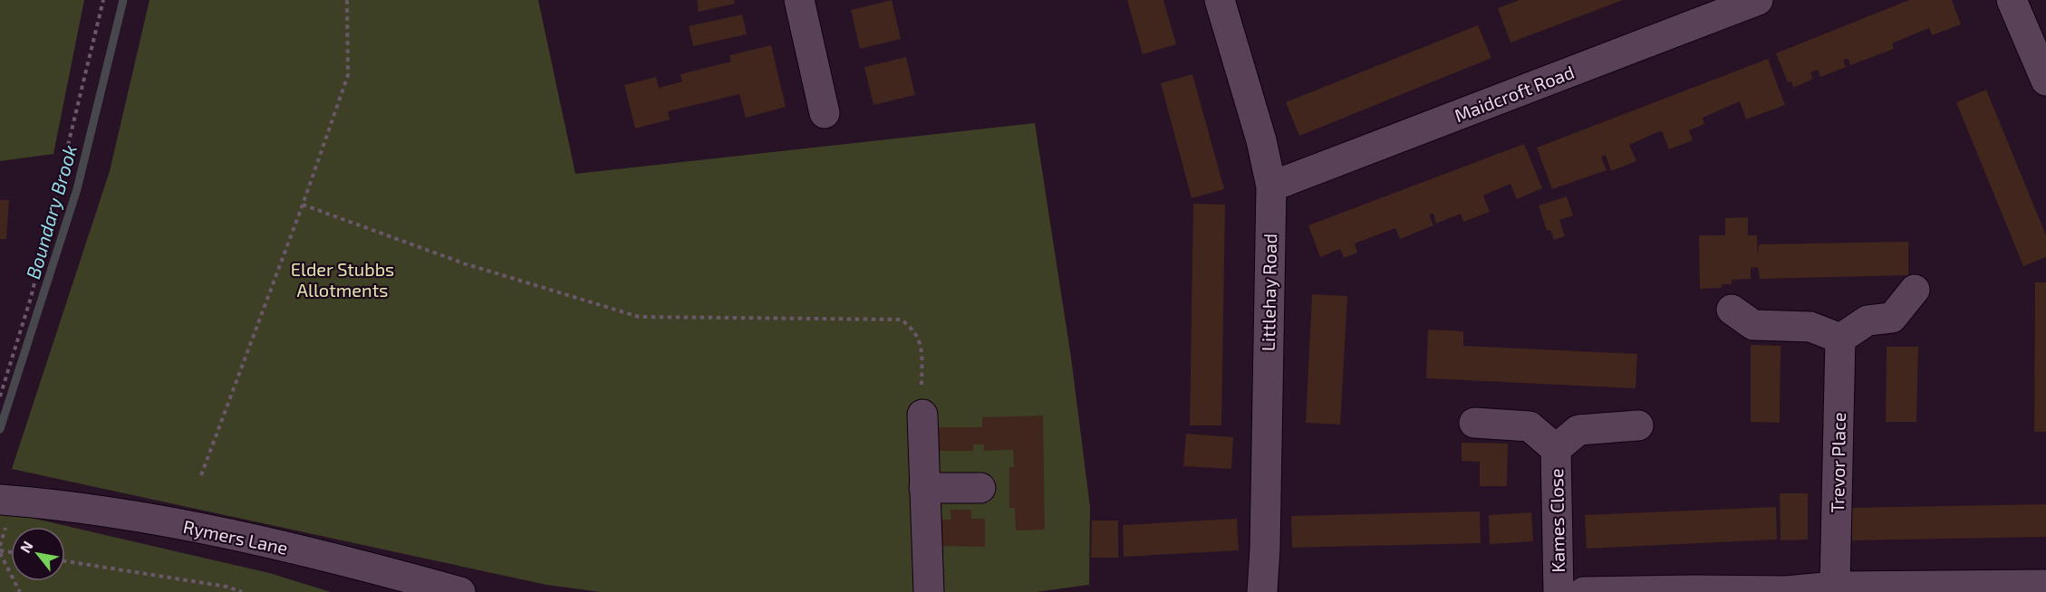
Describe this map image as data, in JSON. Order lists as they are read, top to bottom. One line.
{"streets":{"street":["Maidcroft Road","Littlehay Road","Trevor Place","Kames Close","Rymers Lane"]},"crossings":[["Maidcroft Road","Littlehay Road"]],"water":["Boundary Brook"],"parks":["Elder Stubbs Allotments"],"north":"top left"}
